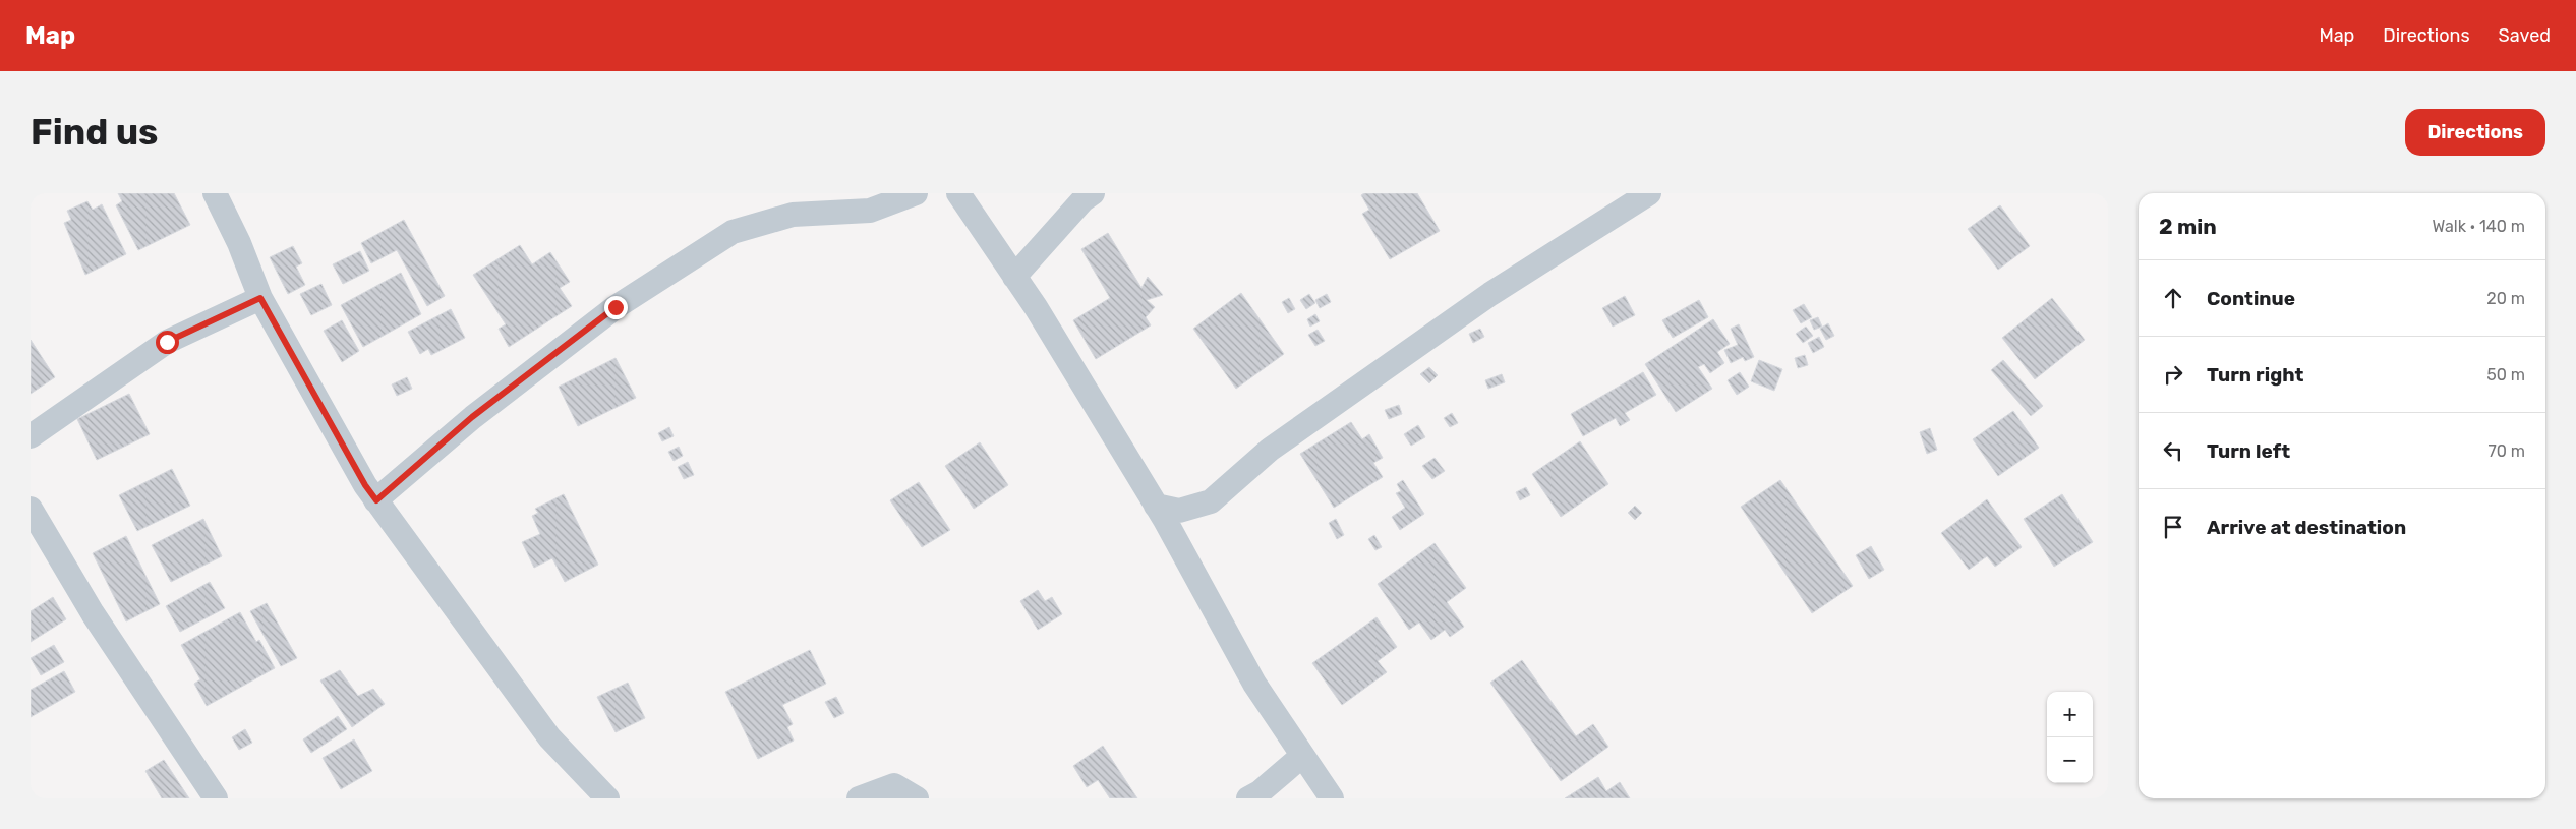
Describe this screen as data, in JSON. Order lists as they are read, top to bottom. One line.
{"page":{"header":"Map","nav":["Map","Directions","Saved"],"buttons":"Directions","title":"Find us","heading":["2 min","Walk · 140 m"],"list":[["Continue","20 m"],["Turn right","50 m"],["Turn left","70 m"],"Arrive at destination"],"map_buttons":["+","−"]}}
